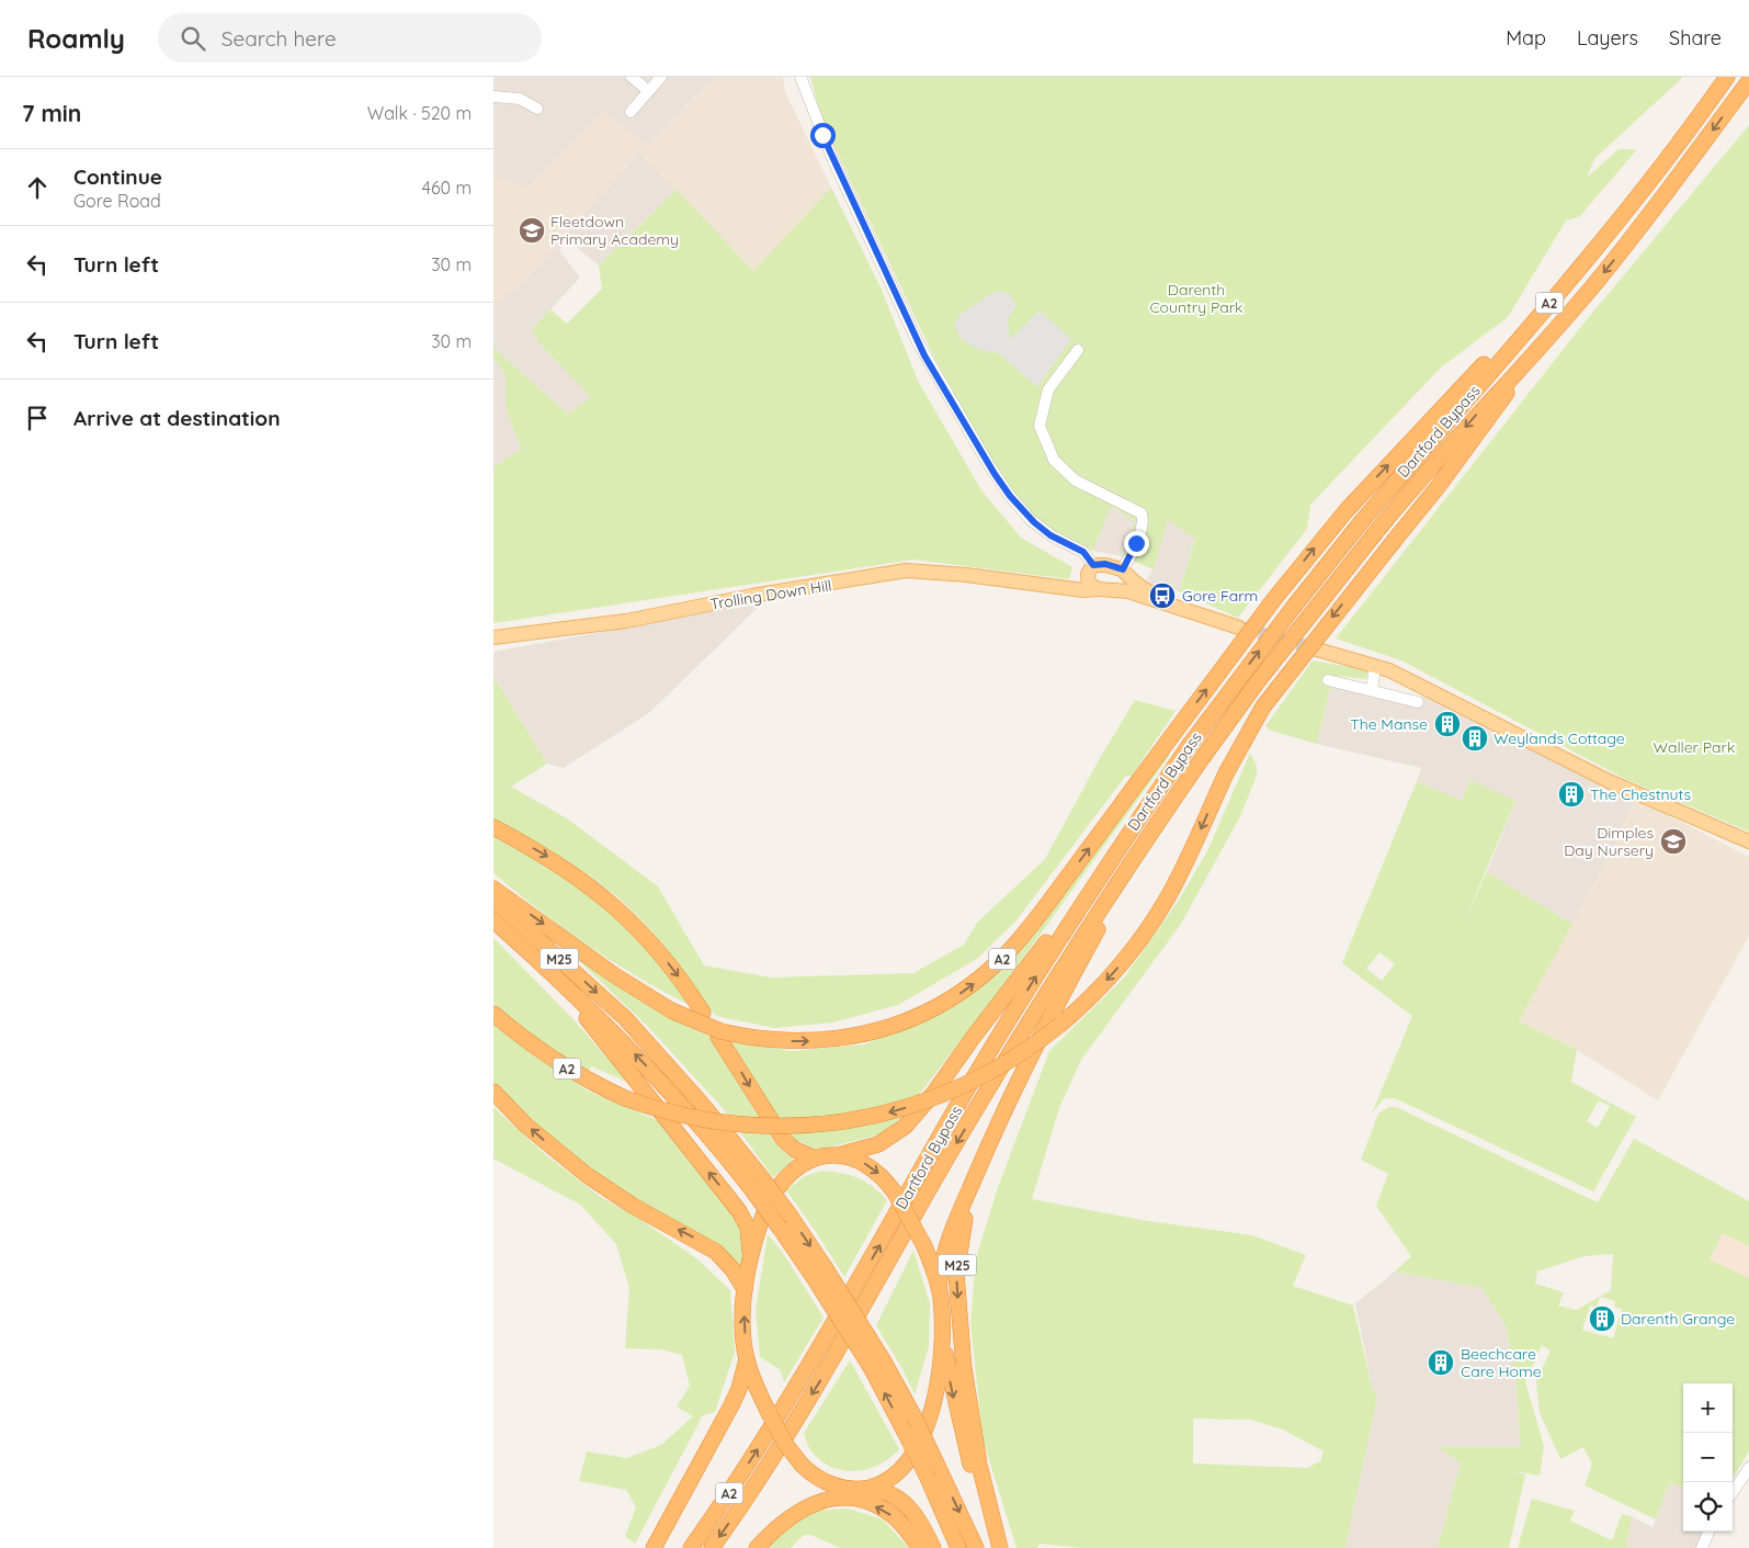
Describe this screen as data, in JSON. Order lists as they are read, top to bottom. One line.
{"streets":{"highway":["A2","Dartford Bypass","M25"],"main road":["Trolling Down Hill"]},"crossings":[["A2","Dartford Bypass"]],"parks":["Darenth Country Park","Waller Park"],"places":{"school or university":["Fleetdown Primary Academy","Dimples Day Nursery"],"bus stop":["Gore Farm"],"building":["The Manse","Weylands Cottage","The Chestnuts","Darenth Grange","Beechcare Care Home"]},"page":{"header":"Roamly","search":"Search here","nav":["Map","Layers","Share"],"heading":["7 min","Walk · 520 m"],"list":[["Continue","Gore Road","460 m"],["Turn left","30 m"],["Turn left","30 m"],"Arrive at destination"],"map_buttons":["+","−"]}}
